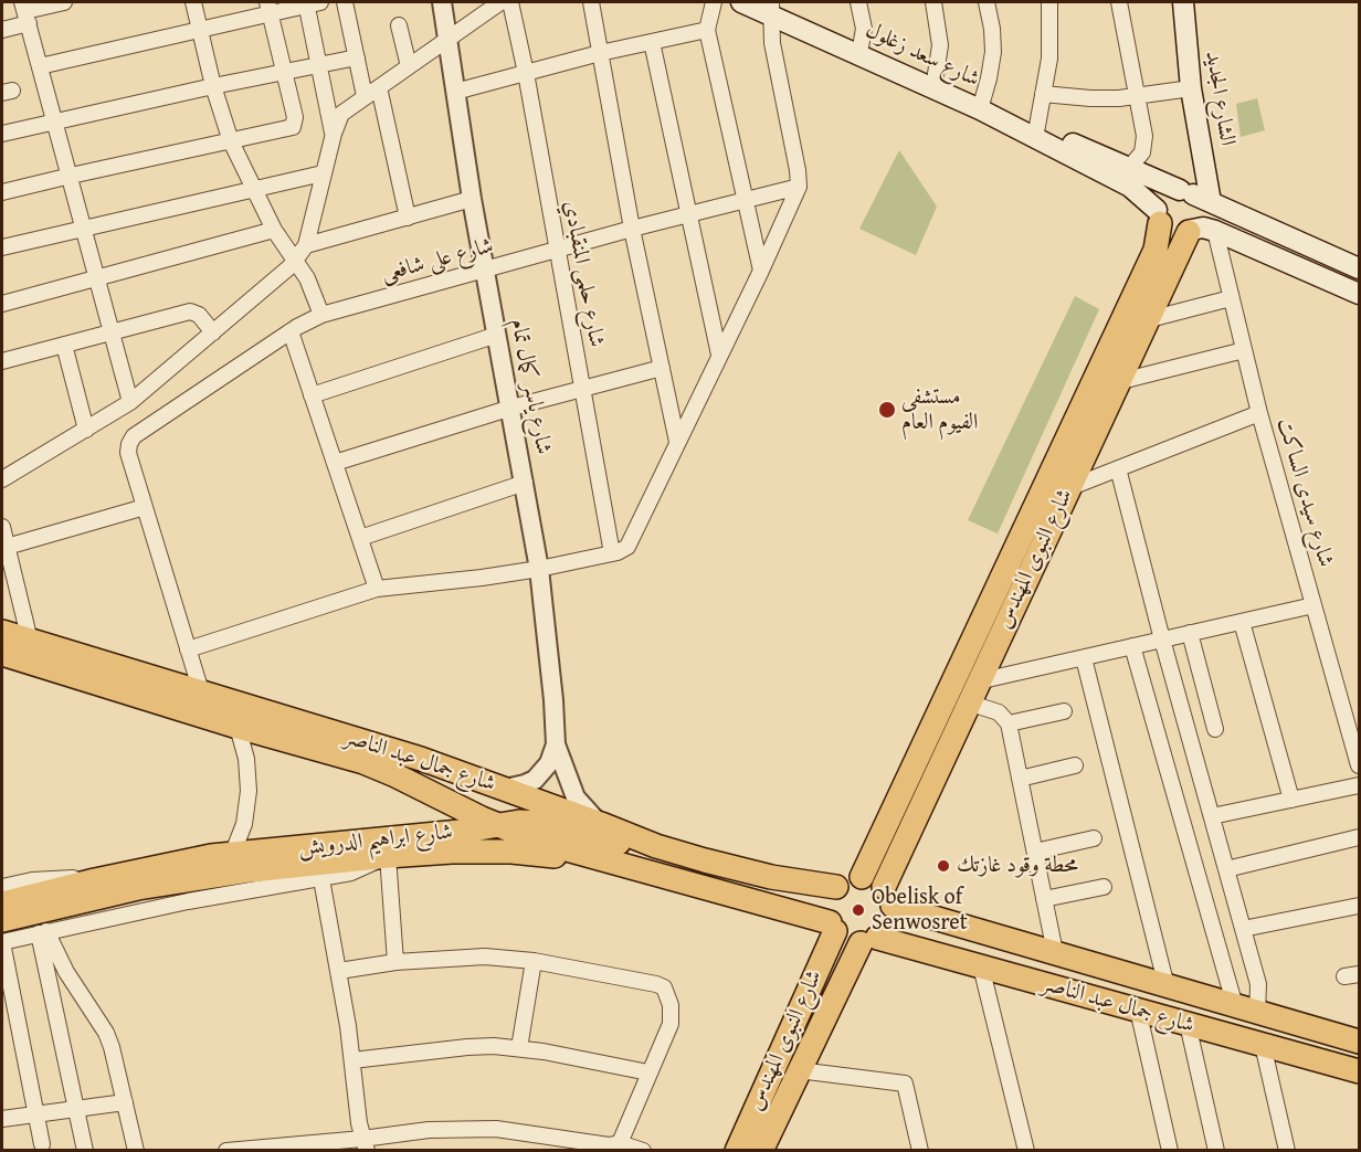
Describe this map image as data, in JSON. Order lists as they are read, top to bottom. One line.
{"streets":{"main road":["شارع سعد زغلول","الشارع الجديد","شارع النبوى المهندس","شارع جمال عبد الناصر","شارع ابراهيم الدرويش"],"street":["شارع على شافعى","شارع حلمى المنقبادي","شارع ياسر كمال تمام","شارع سيدى الساكت"]},"crossings":[["شارع سعد زغلول","الشارع الجديد"],["شارع سعد زغلول","شارع النبوى المهندس"],["الشارع الجديد","شارع النبوى المهندس"],["شارع على شافعى","شارع حلمى المنقبادي"],["شارع على شافعى","شارع ياسر كمال تمام"],["شارع ياسر كمال تمام","شارع جمال عبد الناصر"],["شارع النبوى المهندس","شارع جمال عبد الناصر"],["شارع جمال عبد الناصر","شارع ابراهيم الدرويش"]],"places":["مستشفى الفيوم العام","محطة وقود غازتك","Obelisk of Senwosret"]}
